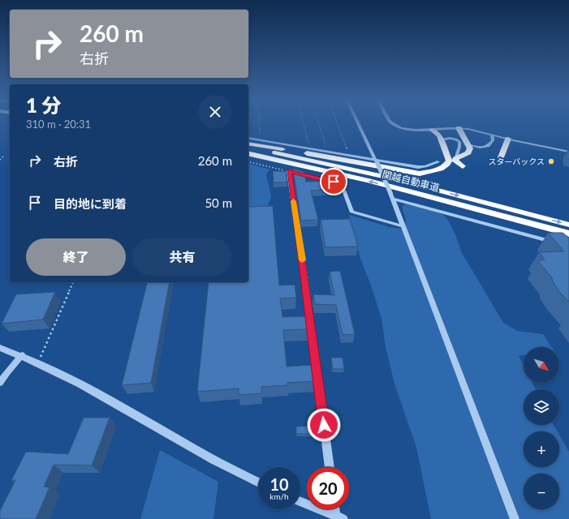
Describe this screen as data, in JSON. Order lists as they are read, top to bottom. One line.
{"streets":{"highway":["関越自動車道"]},"places":["スターバックス"],"north":"bottom right","page":{"turn":["260 m","右折"],"heading":["1 分","310 m · 20:31"],"list":[{"name":"右折","value":"260 m"},{"name":"目的地に到着","value":"50 m"}],"buttons":["終了","共有"],"map_buttons":["+","−"],"speed":"10 km/h","limit":"20"}}
